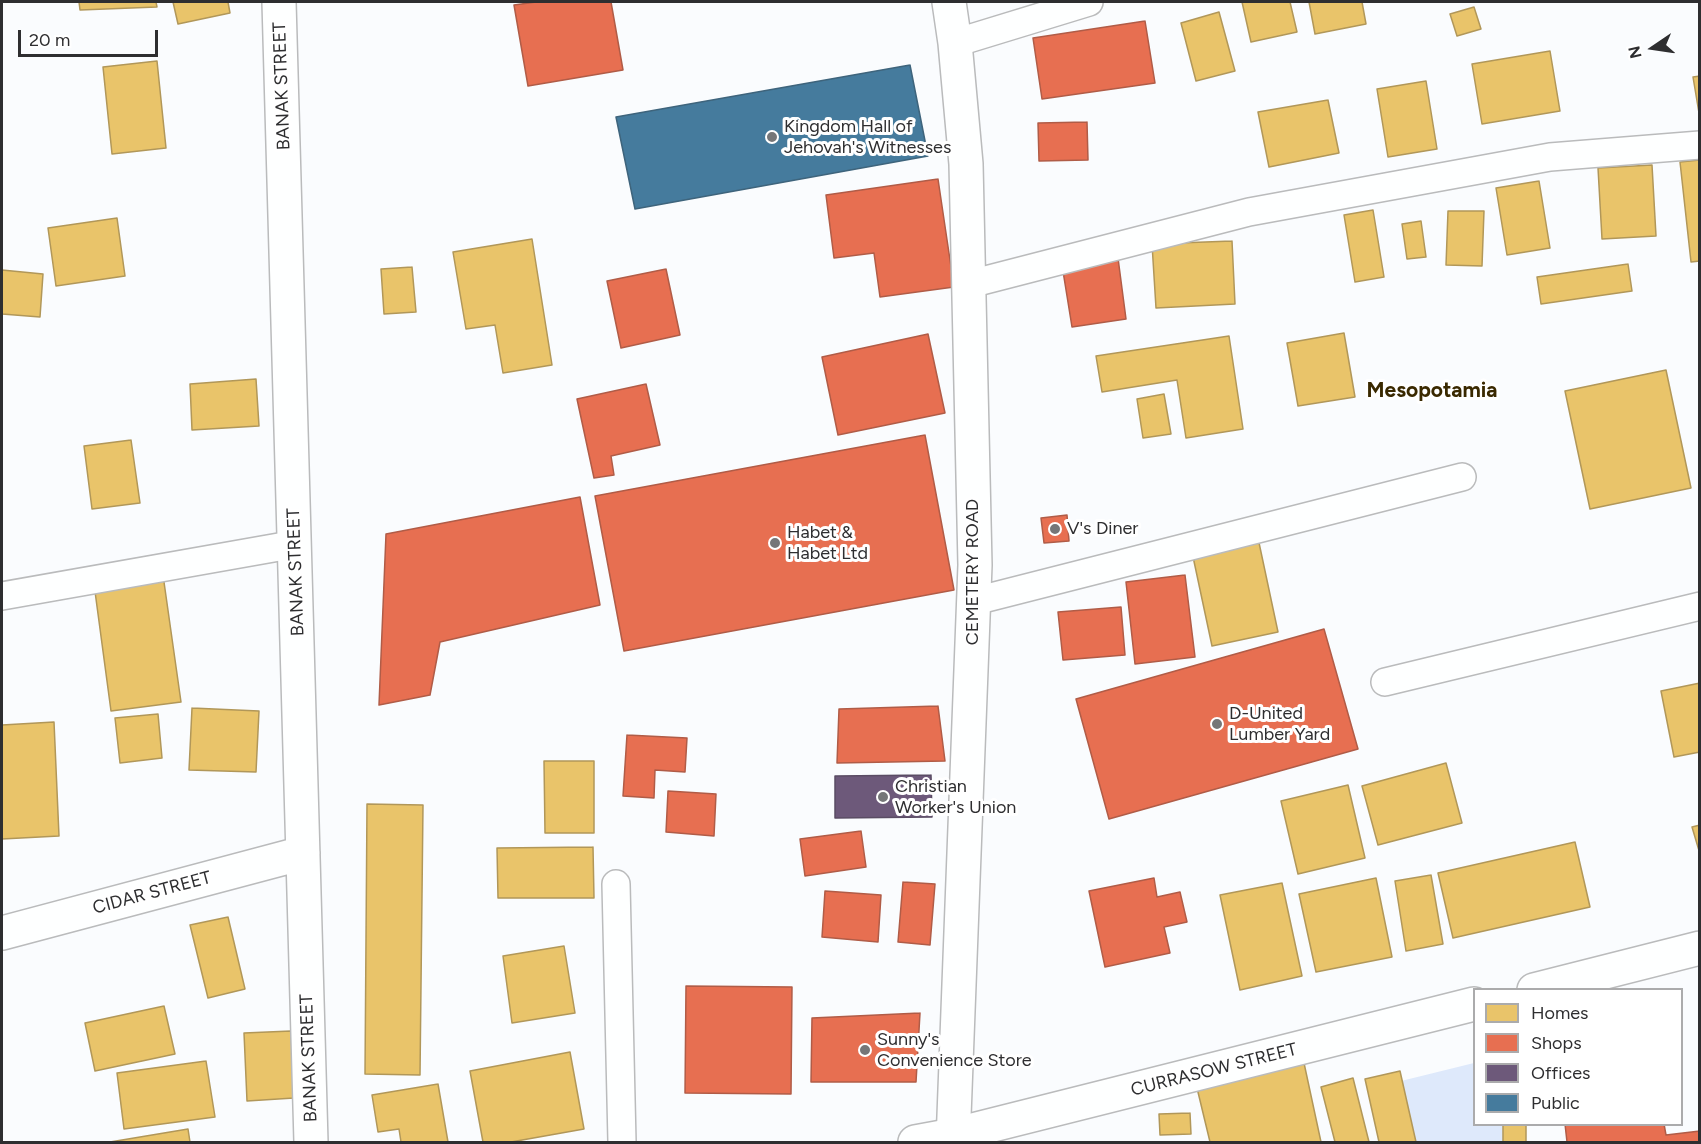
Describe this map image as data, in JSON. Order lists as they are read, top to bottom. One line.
{"streets":{"street":["BANAK STREET","CEMETERY ROAD","CIDAR STREET","CURRASOW STREET"]},"crossings":[["BANAK STREET","CIDAR STREET"],["CEMETERY ROAD","CURRASOW STREET"]],"districts":["Mesopotamia"],"places":["Kingdom Hall of Jehovah's Witnesses","V's Diner","Habet & Habet Ltd","D-United Lumber Yard","Christian Worker's Union","Sunny's Convenience Store"],"legend":["Homes","Shops","Offices","Public"],"scale_bar":"20 m","north":"left"}
